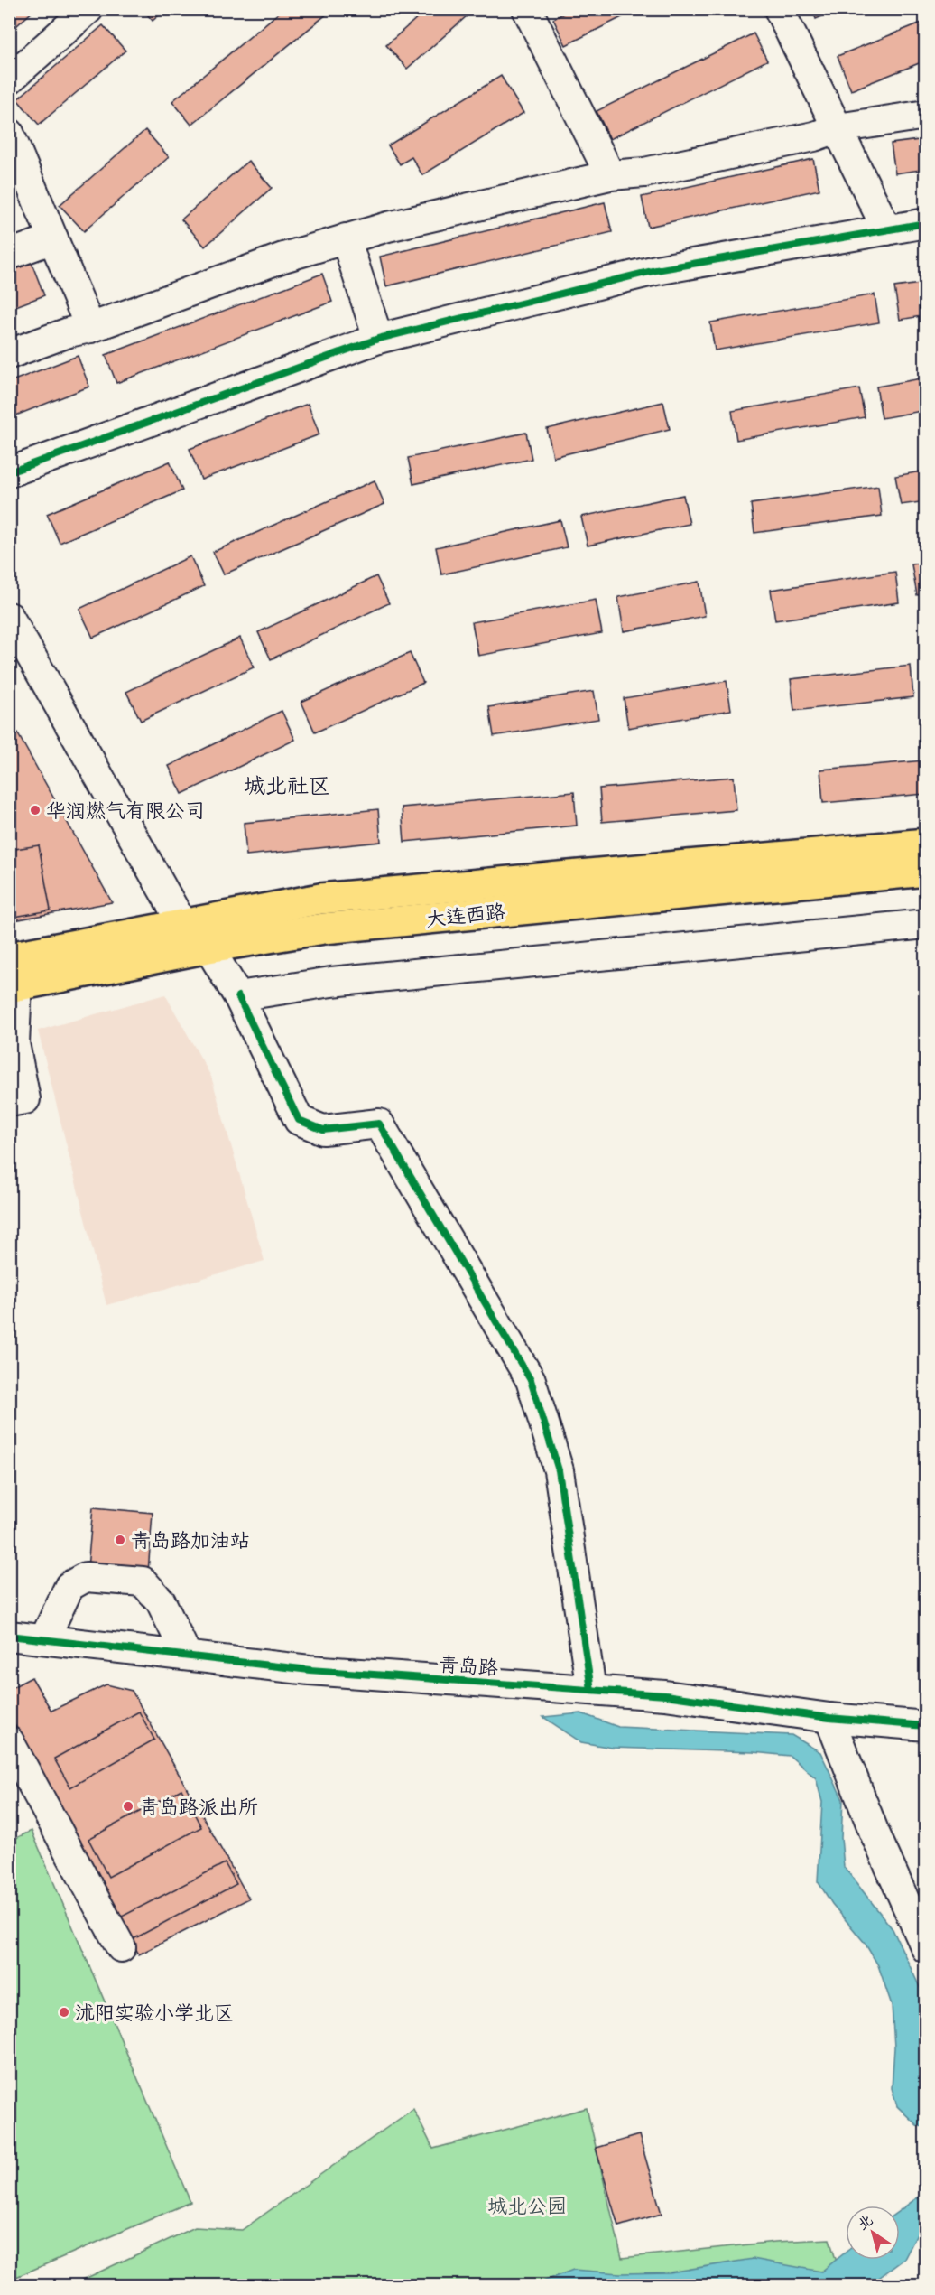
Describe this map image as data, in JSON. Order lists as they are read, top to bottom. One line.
{"streets":{"main road":["大连西路"],"street":["青岛路"]},"districts":["城北社区"],"parks":["城北公园"],"places":["华润燃气有限公司","青岛路加油站","青岛路派出所","沭阳实验小学北区"],"north":"top left"}
